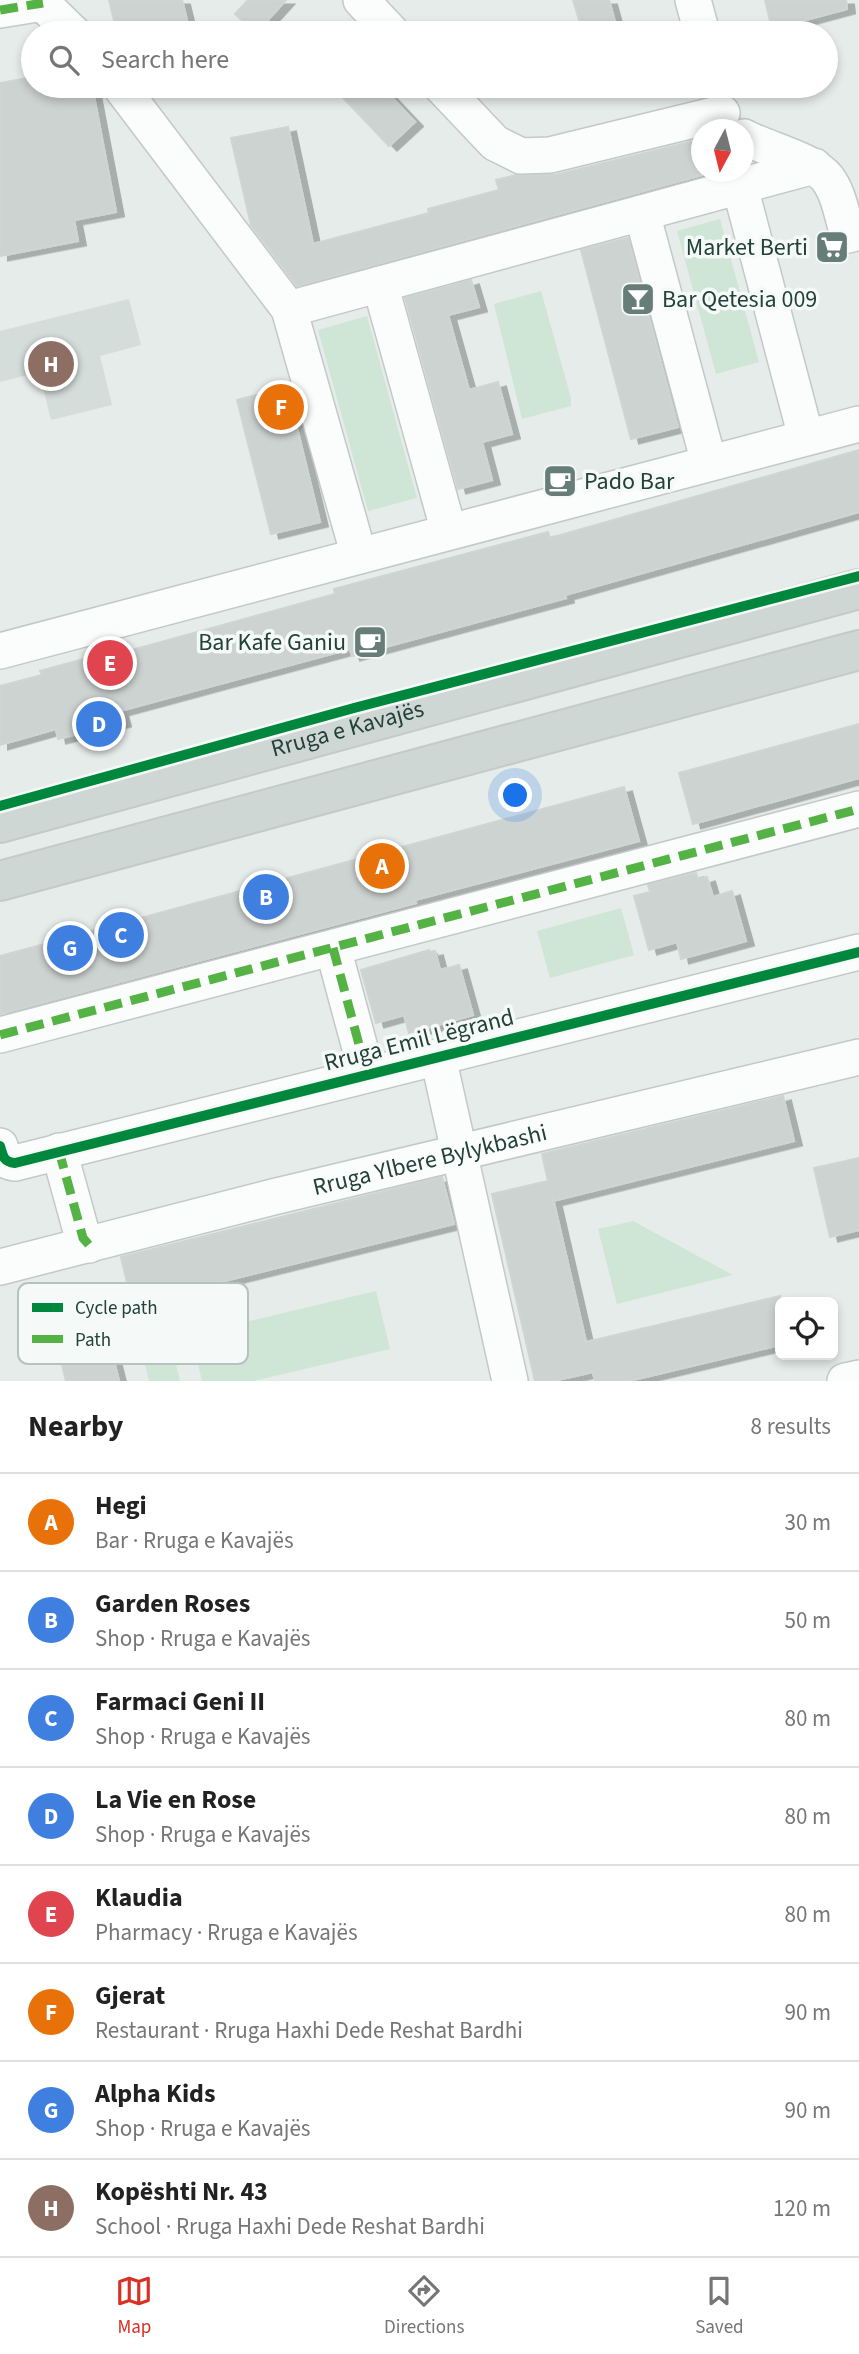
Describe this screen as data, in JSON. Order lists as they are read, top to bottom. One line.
{"streets":{"main road":["Rruga e Kavajës"],"street":["Rruga Emil Lëgrand","Rruga Ylbere Bylykbashi"]},"places":{"supermarket":["Market Berti"],"bar":["Bar Qetesia 009"],"cafe":["Pado Bar","Bar Kafe Ganiu"]},"legend":["Cycle path","Path"],"north":"bottom","page":{"search":"Search here","pins":["H","F","E","D","A","B","C","G"],"heading":["Nearby","8 results"],"list":[{"mark":"A","name":"Hegi","note":"Bar · Rruga e Kavajës","value":"30 m"},{"mark":"B","name":"Garden Roses","note":"Shop · Rruga e Kavajës","value":"50 m"},{"mark":"C","name":"Farmaci Geni II","note":"Shop · Rruga e Kavajës","value":"80 m"},{"mark":"D","name":"La Vie en Rose","note":"Shop · Rruga e Kavajës","value":"80 m"},{"mark":"E","name":"Klaudia","note":"Pharmacy · Rruga e Kavajës","value":"80 m"},{"mark":"F","name":"Gjerat","note":"Restaurant · Rruga Haxhi Dede Reshat Bardhi","value":"90 m"},{"mark":"G","name":"Alpha Kids","note":"Shop · Rruga e Kavajës","value":"90 m"},{"mark":"H","name":"Kopështi Nr. 43","note":"School · Rruga Haxhi Dede Reshat Bardhi","value":"120 m"}],"nav":["Map","Directions","Saved"]}}
